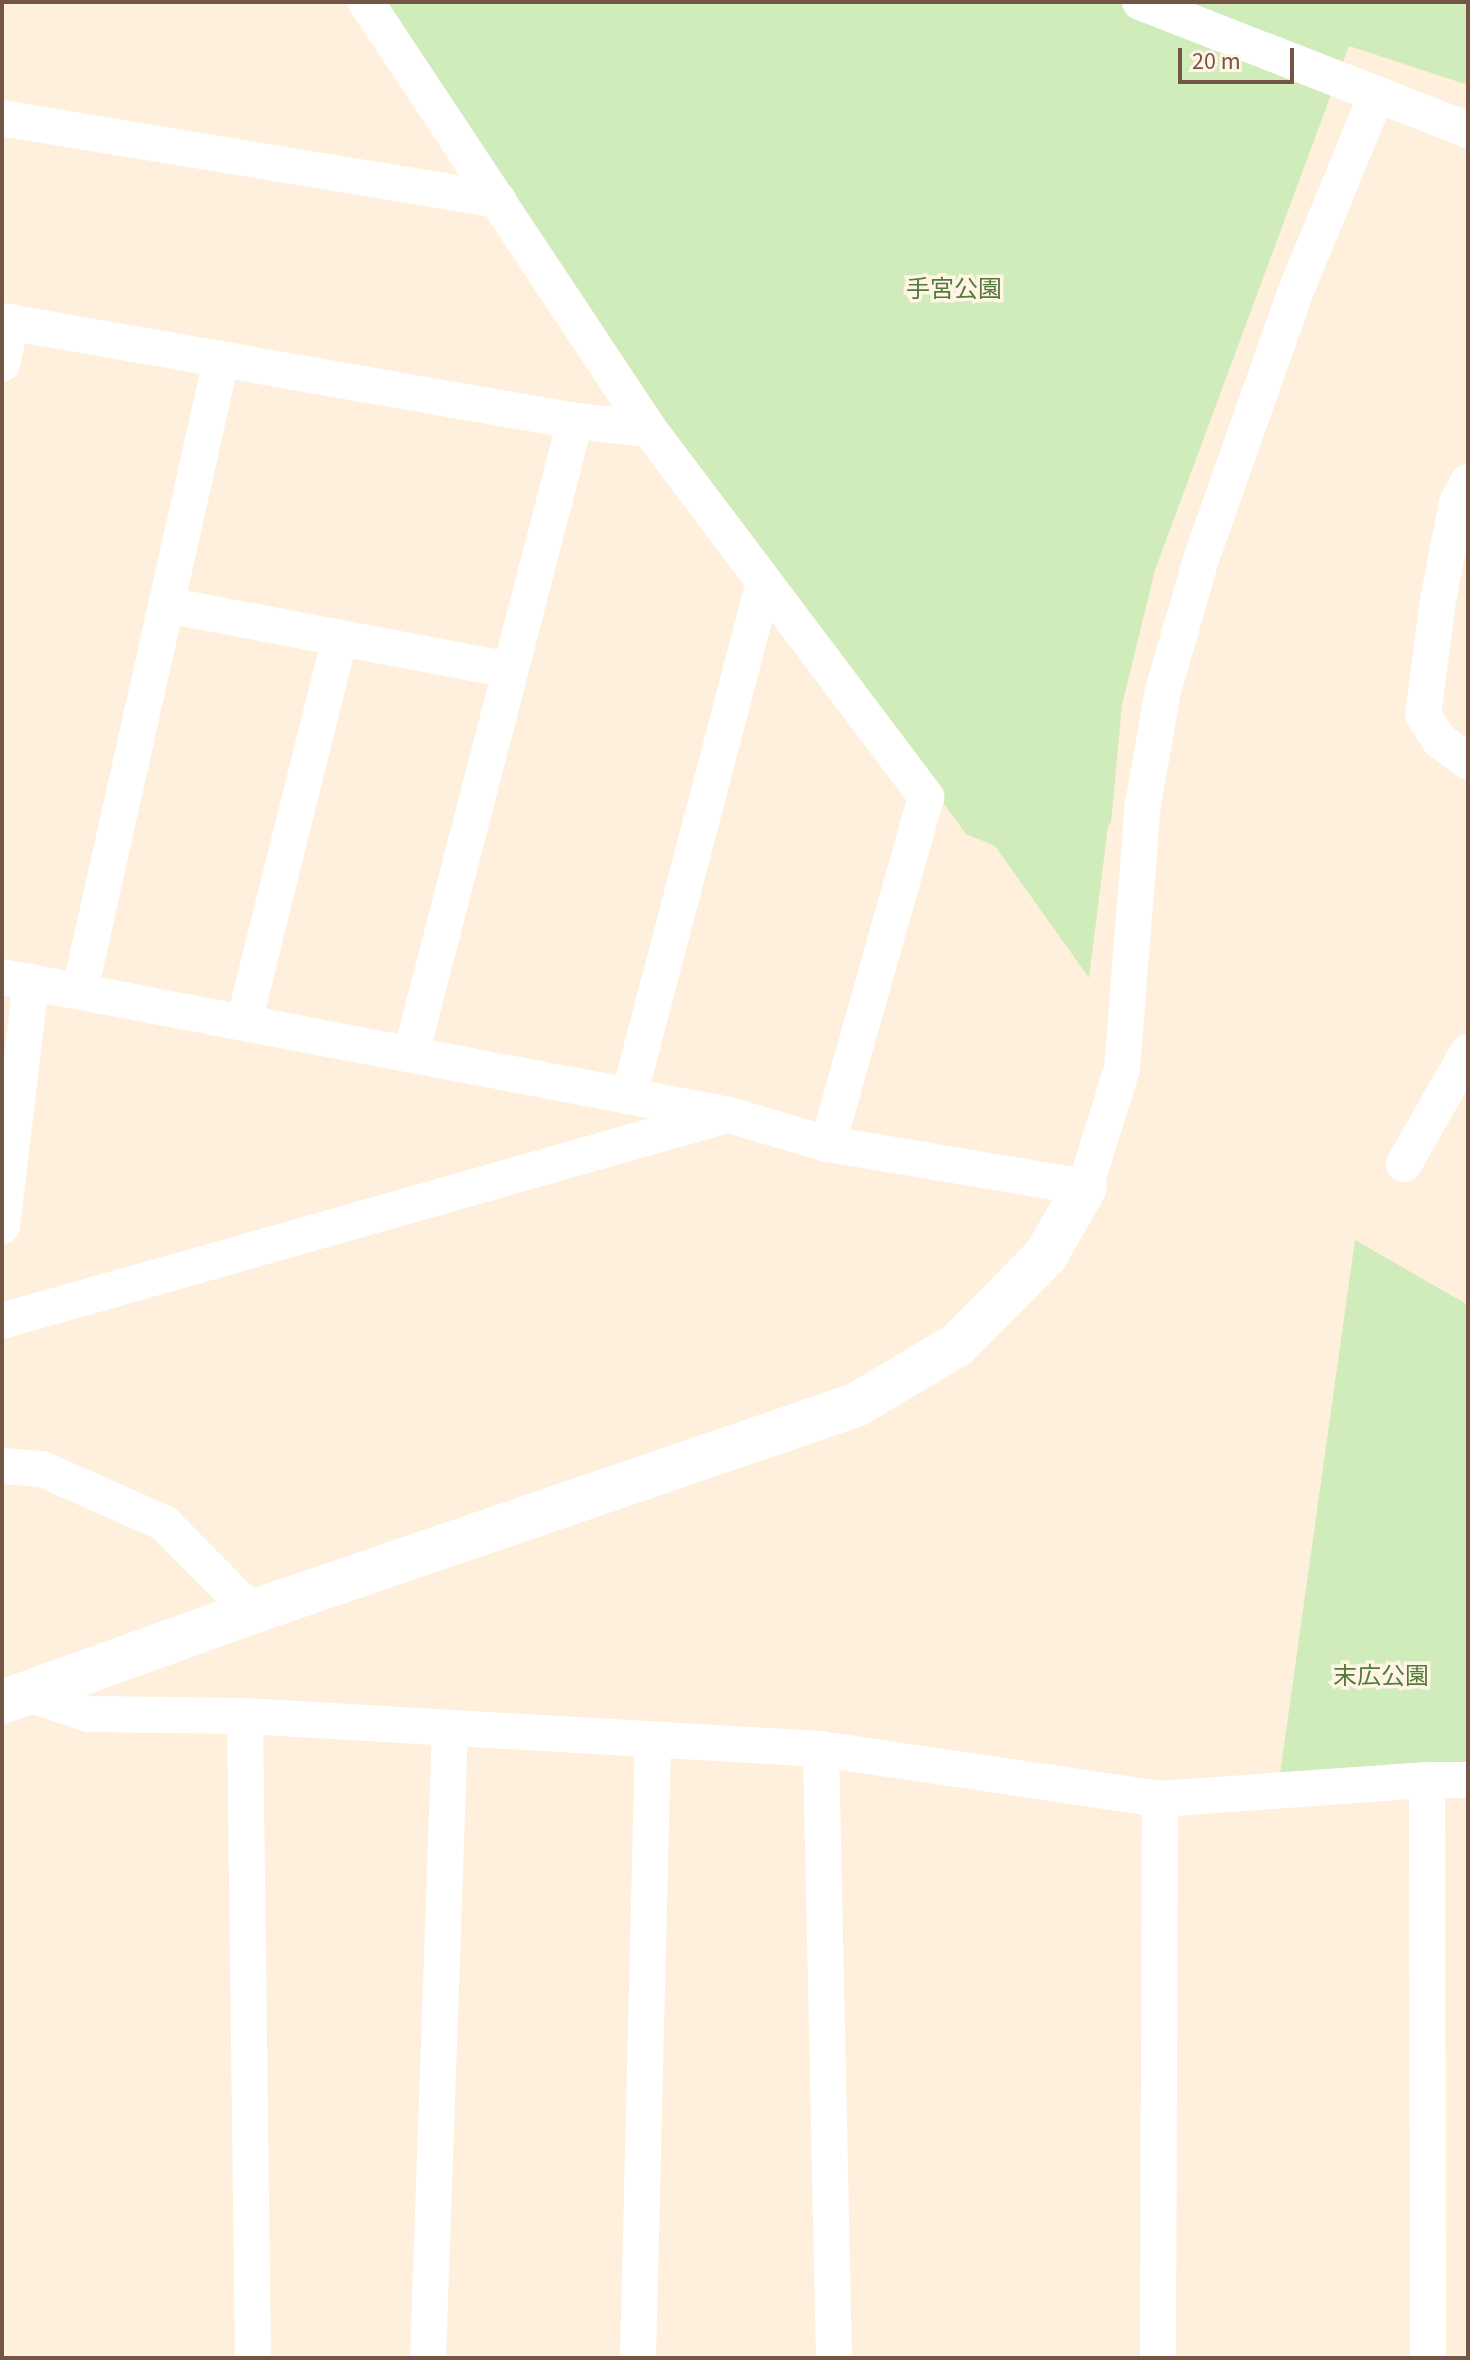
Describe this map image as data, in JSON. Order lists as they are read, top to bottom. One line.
{"parks":["手宮公園","末広公園"],"scale_bar":"20 m"}
